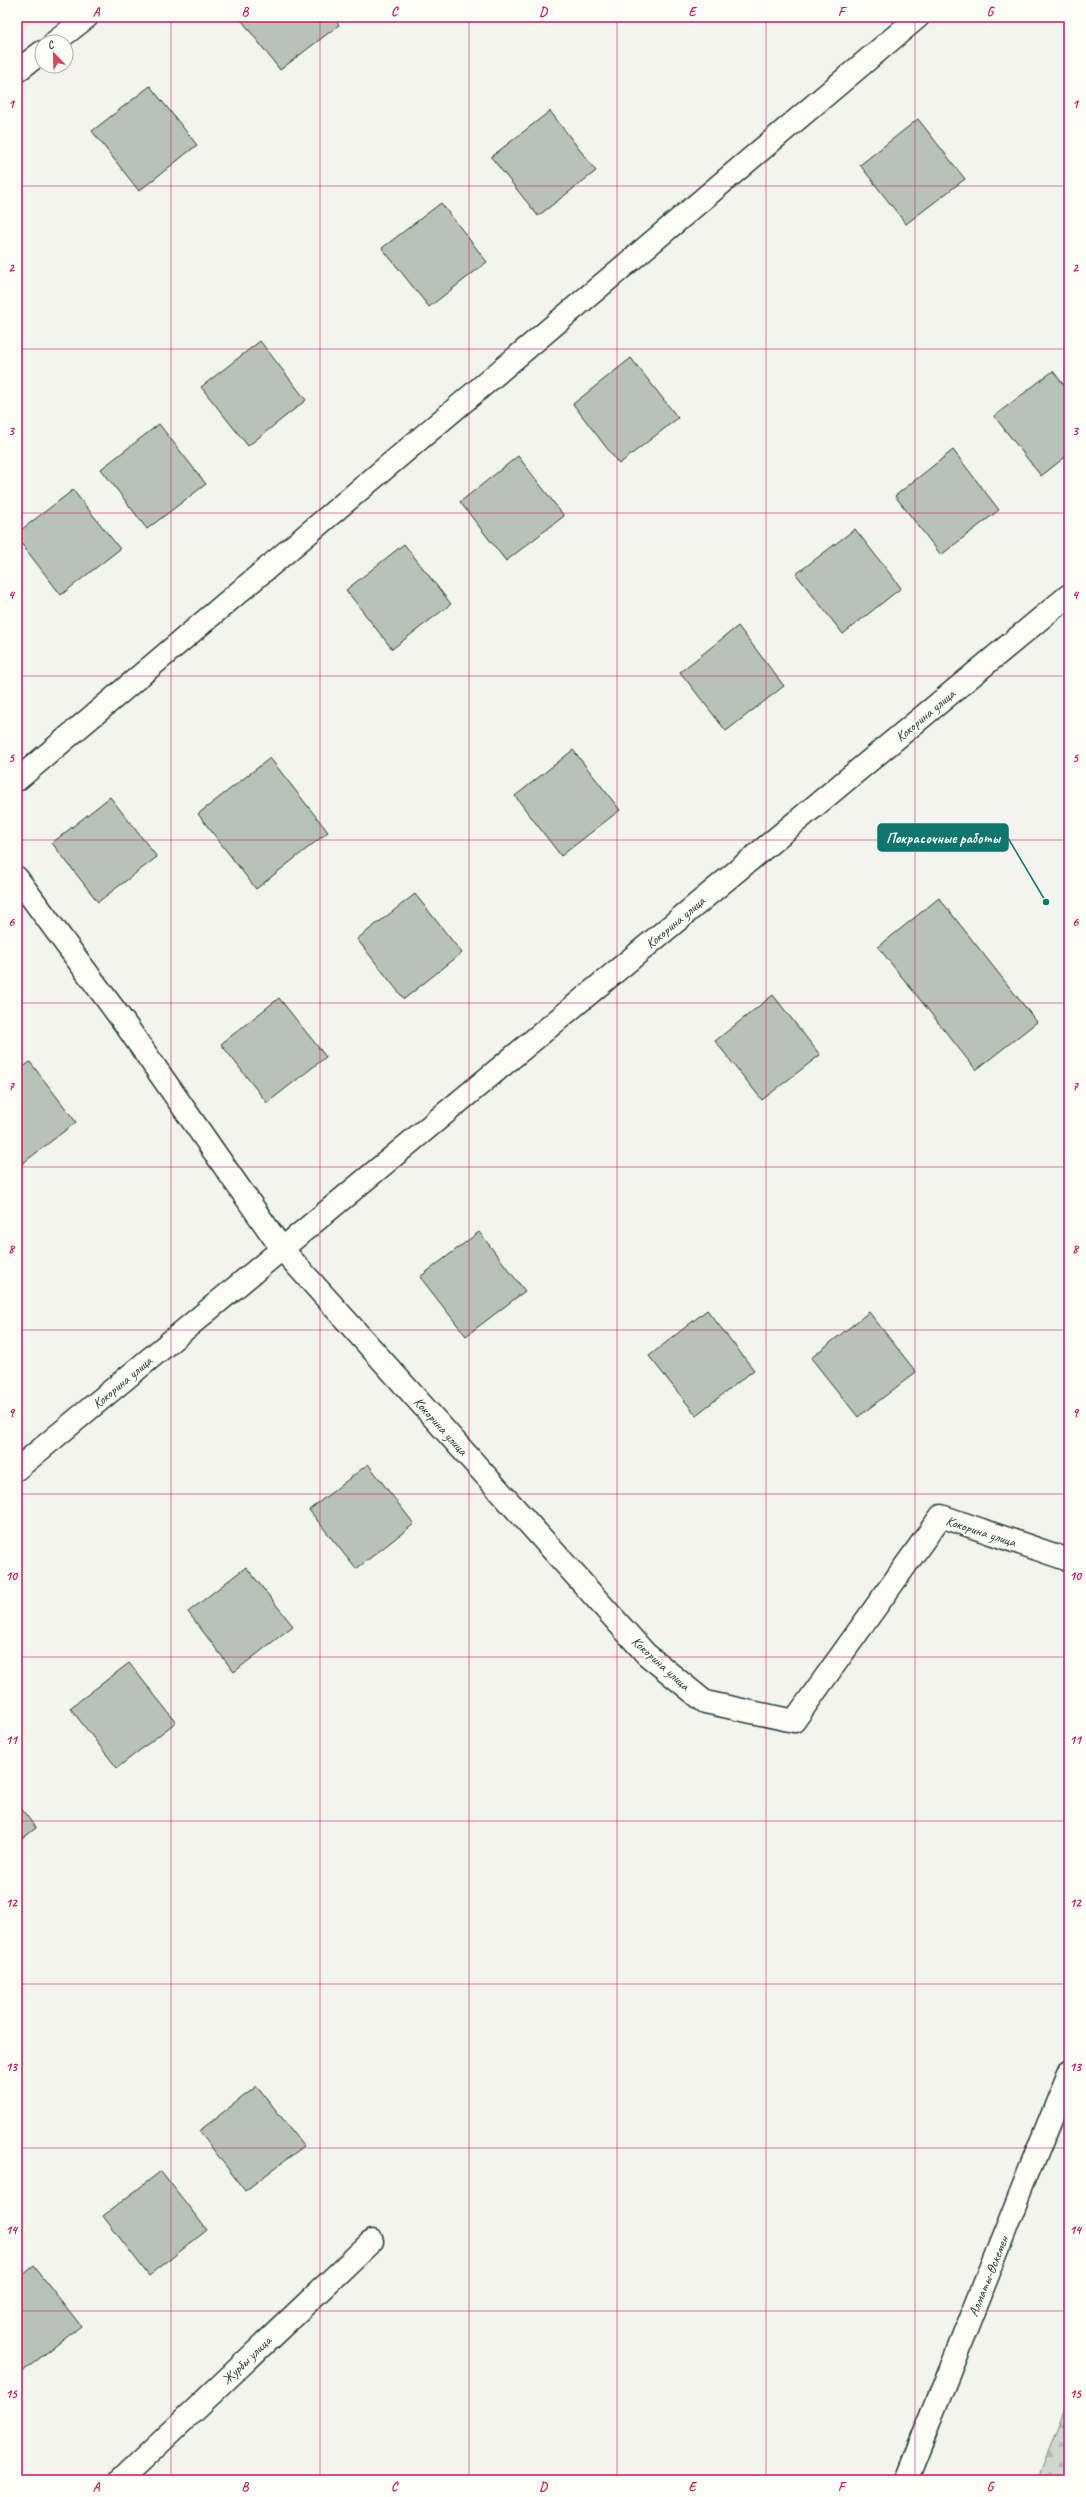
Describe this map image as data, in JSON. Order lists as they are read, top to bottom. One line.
{"streets":{"main road":["Кокорина улица","Алматы-Өскемен","Журбы улица"]},"places":["Покрасочные работы"],"north":"top left","grid":{"columns":["A","B","C","D","E","F","G"],"rows":["1","2","3","4","5","6","7","8","9","10","11","12","13","14","15"]}}
